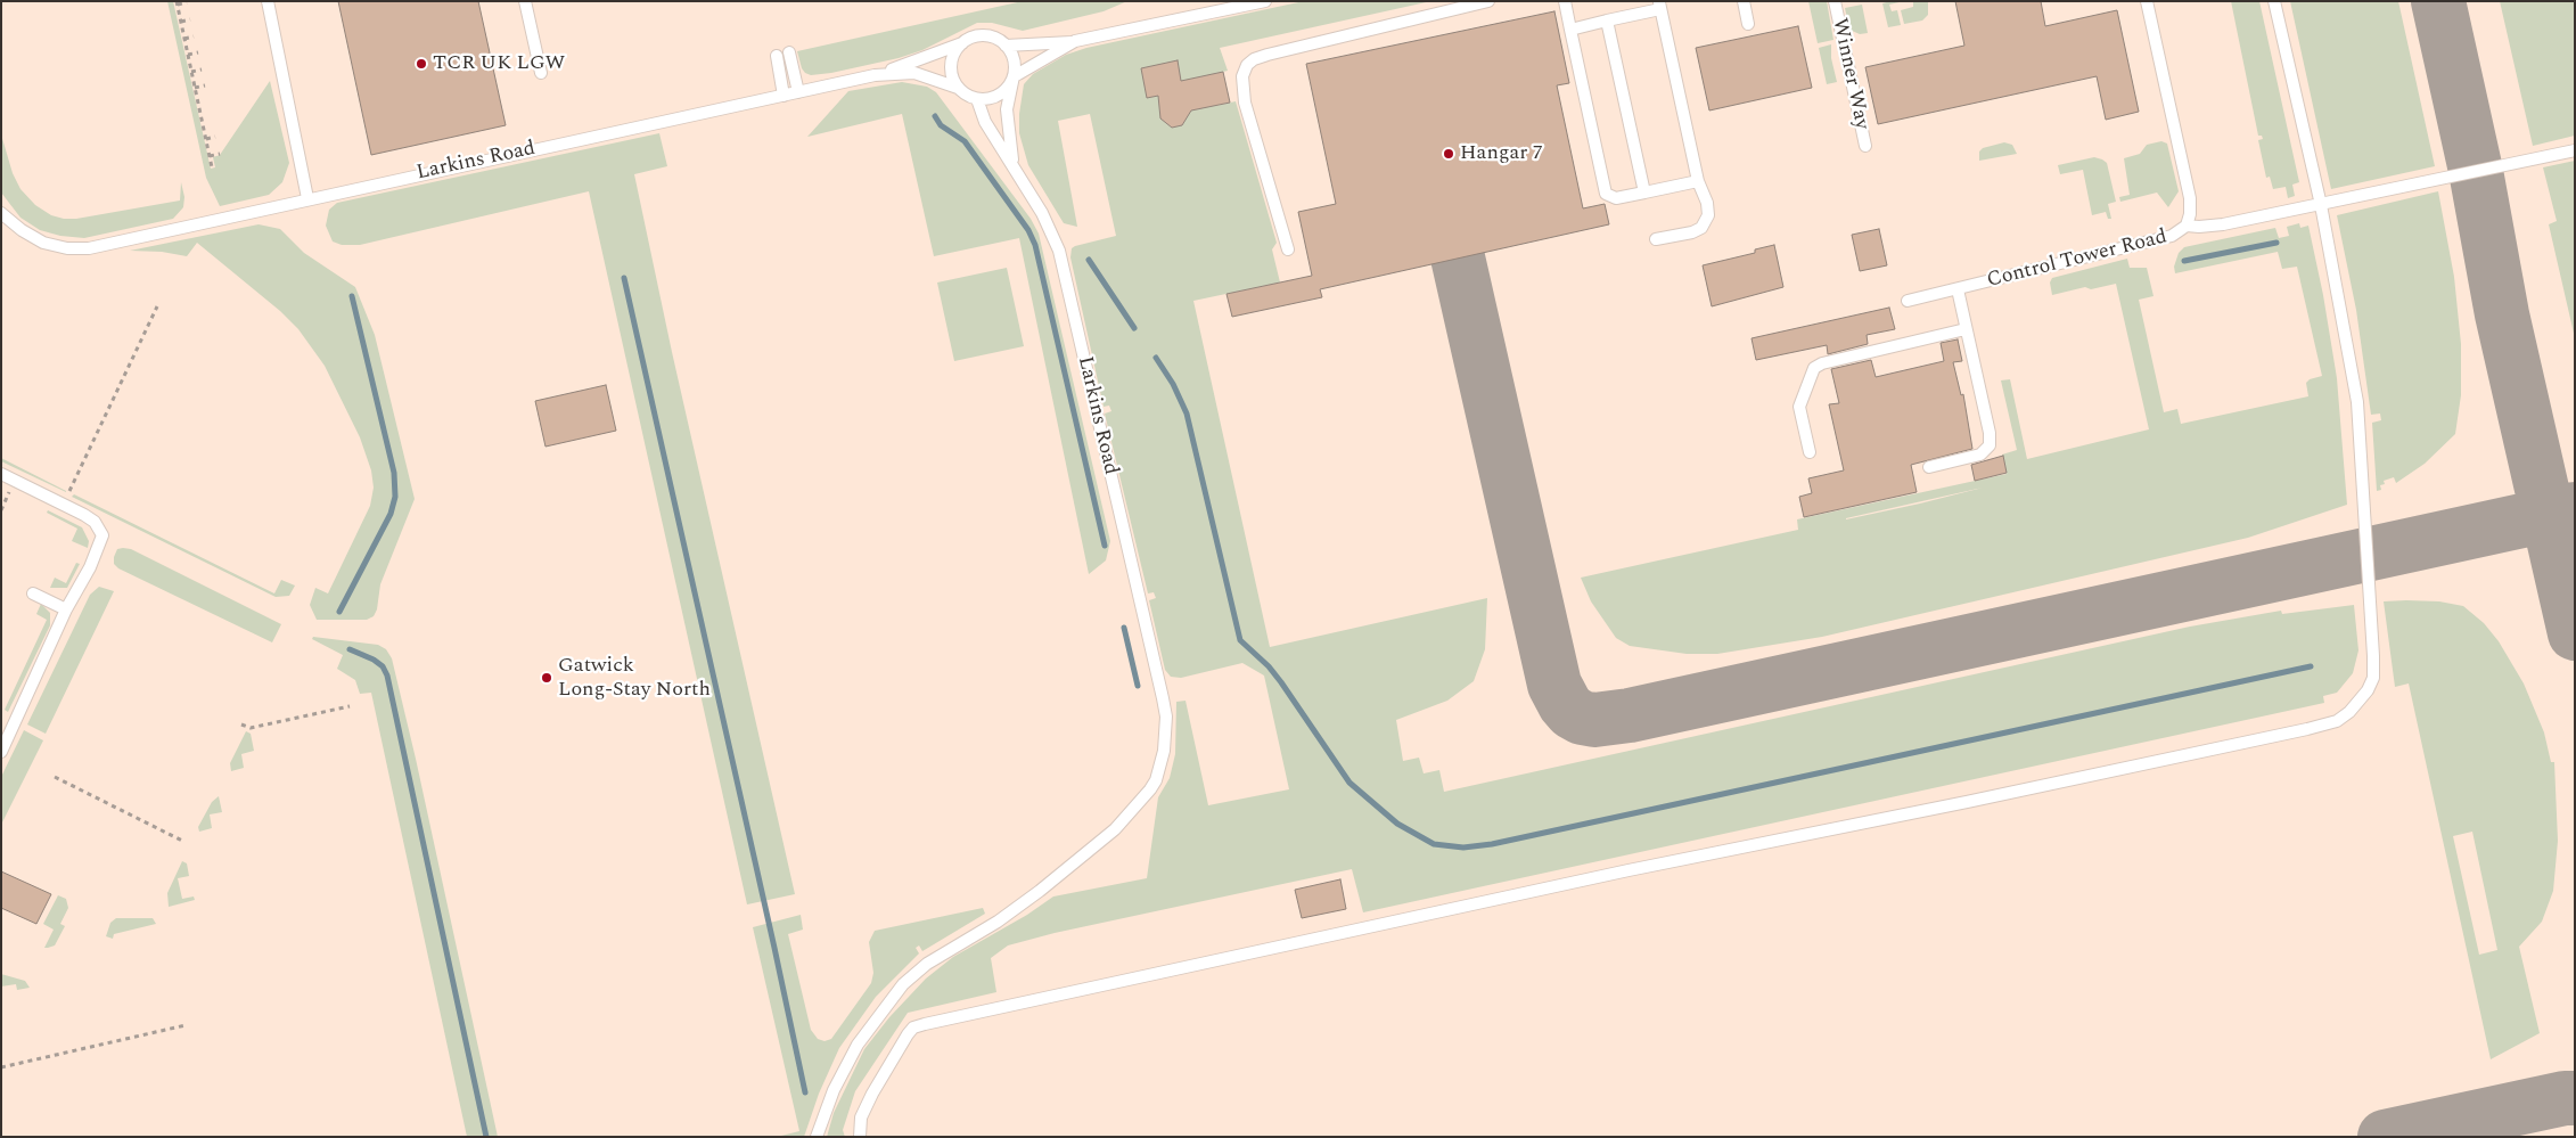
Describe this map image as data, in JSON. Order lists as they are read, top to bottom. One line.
{"streets":{"lane":["Winner Way","Larkins Road","Control Tower Road"]},"places":["TCR UK LGW","Hangar 7","Gatwick Long-Stay North"]}
